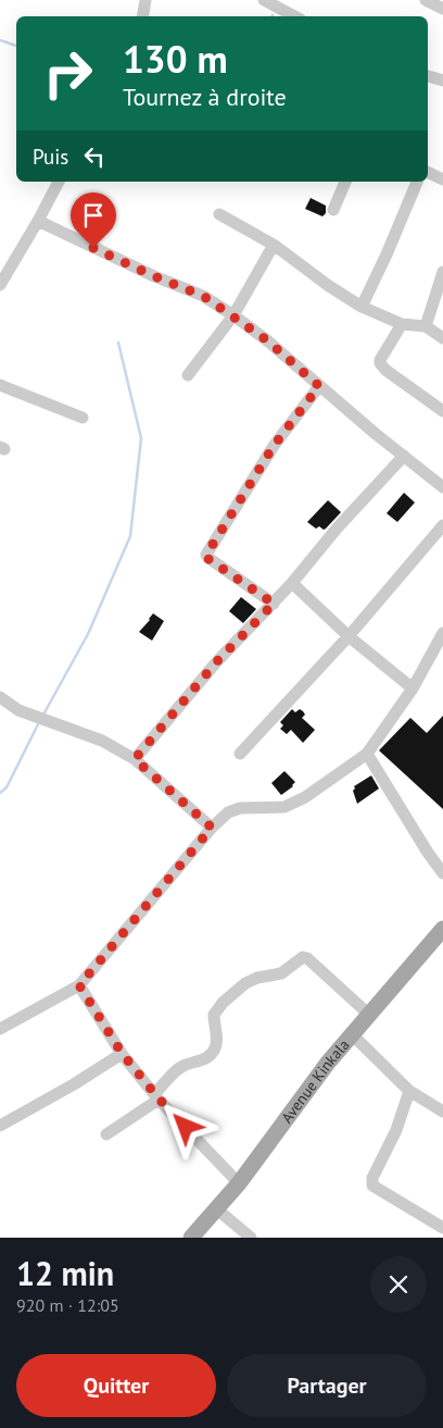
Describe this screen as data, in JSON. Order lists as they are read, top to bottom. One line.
{"streets":{"main road":["Avenue Kinkala"]},"page":{"turn":["130 m","Tournez à droite"],"then":"Puis","heading":["12 min","920 m · 12:05"],"buttons":["Quitter","Partager"]}}
